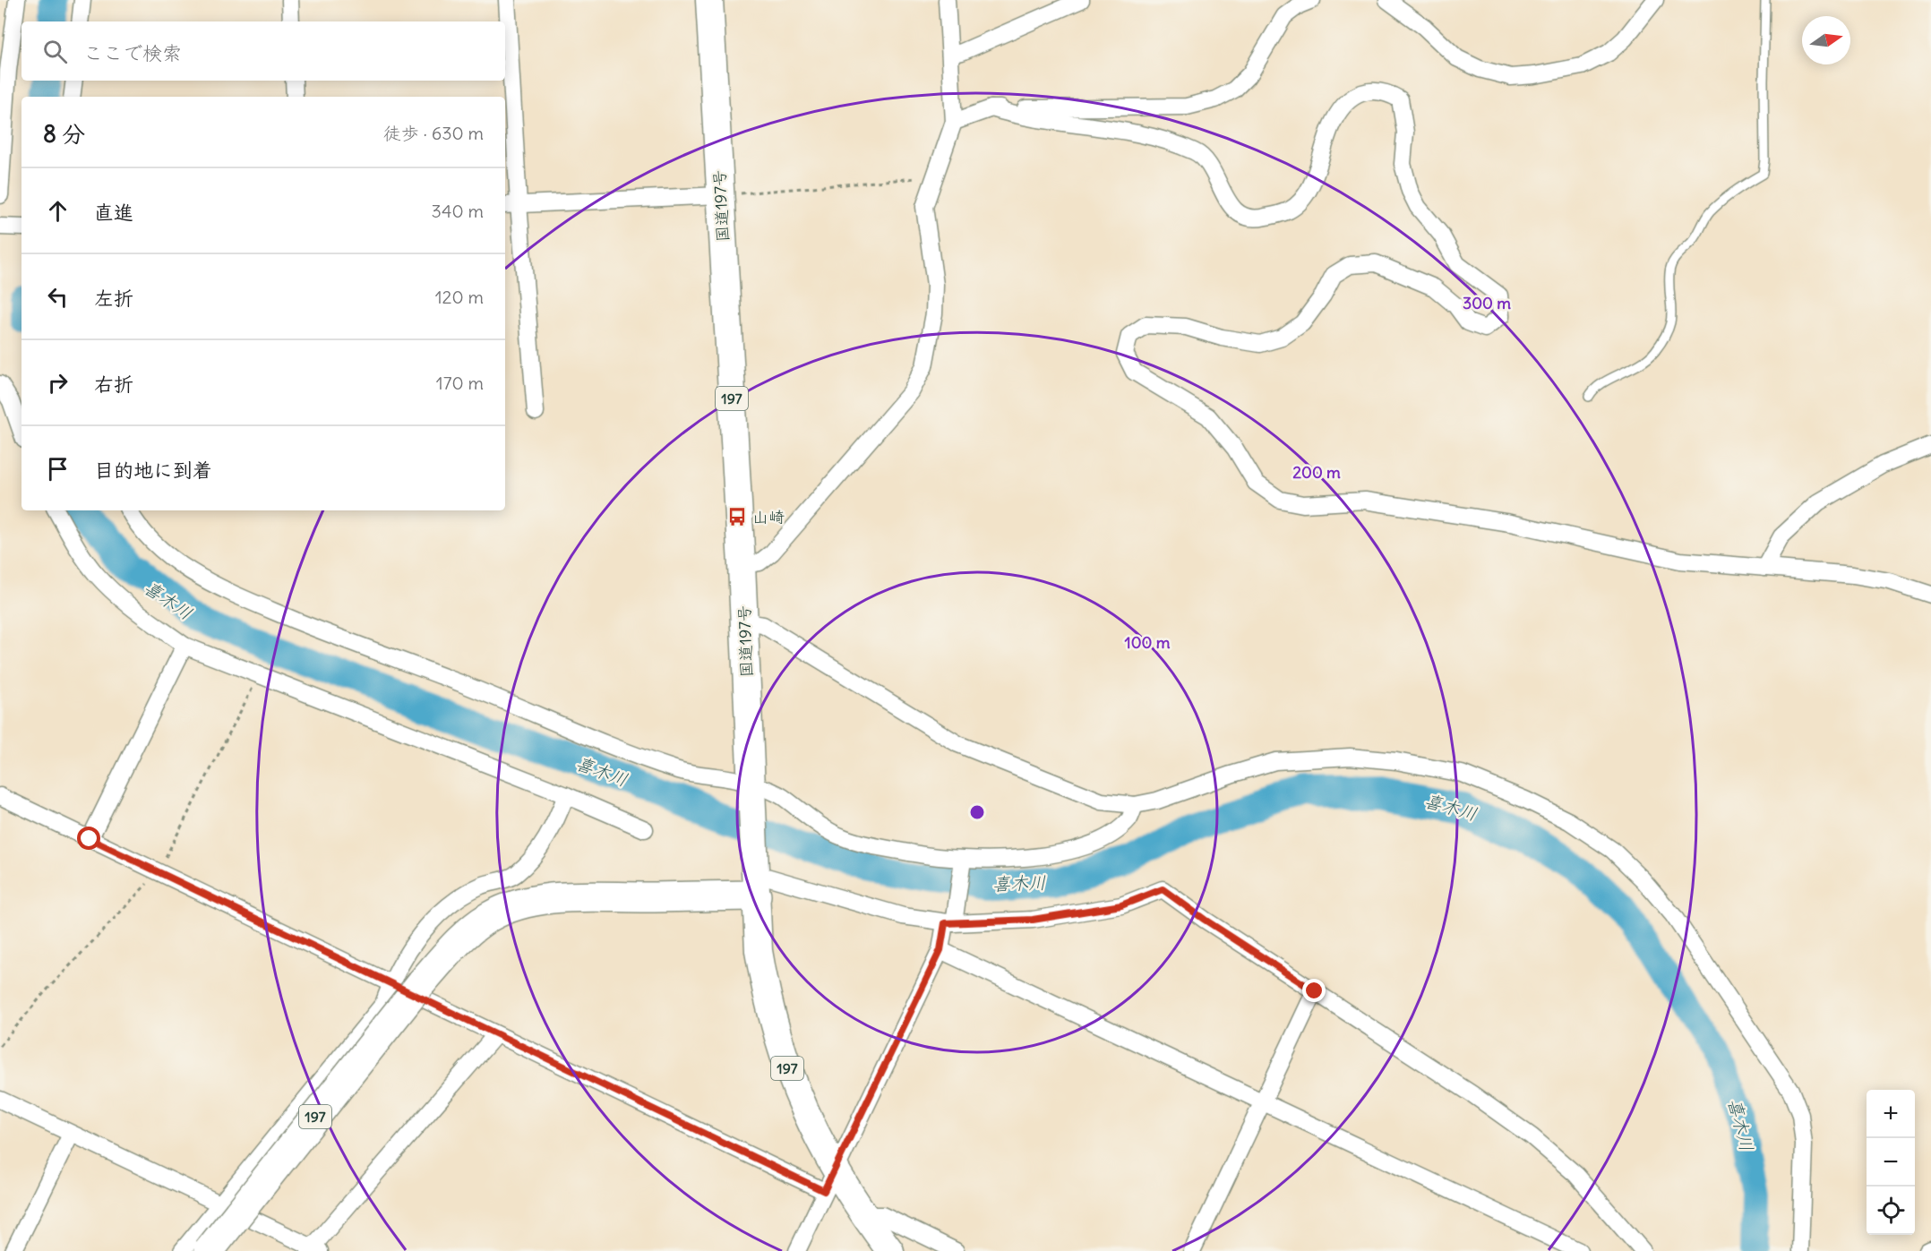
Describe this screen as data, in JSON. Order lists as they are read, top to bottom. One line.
{"streets":{"highway":["国道197号","197"]},"crossings":[["国道197号","197"]],"water":["喜木川"],"places":{"bus stop":["山崎"]},"north":"right","page":{"search":"ここで検索","heading":["8 分","徒歩 · 630 m"],"list":[["直進","340 m"],["左折","120 m"],["右折","170 m"],"目的地に到着"],"map_buttons":["+","−"]},"rings":["300 m","200 m","100 m"]}
